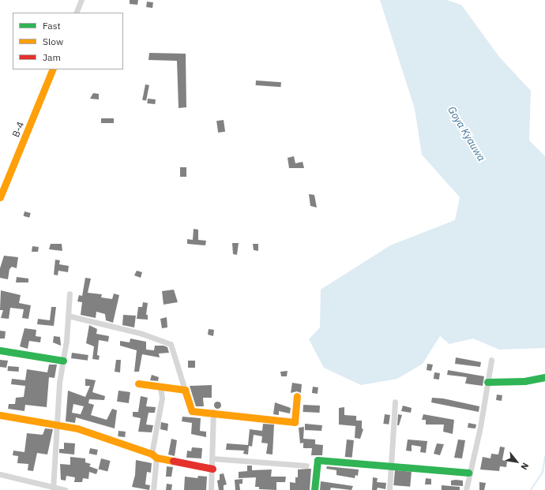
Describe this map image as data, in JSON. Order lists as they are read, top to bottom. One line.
{"streets":{"street":["B-4"]},"water":["Goya Kyauwa"],"legend":["Fast","Slow","Jam"],"north":"bottom right"}
